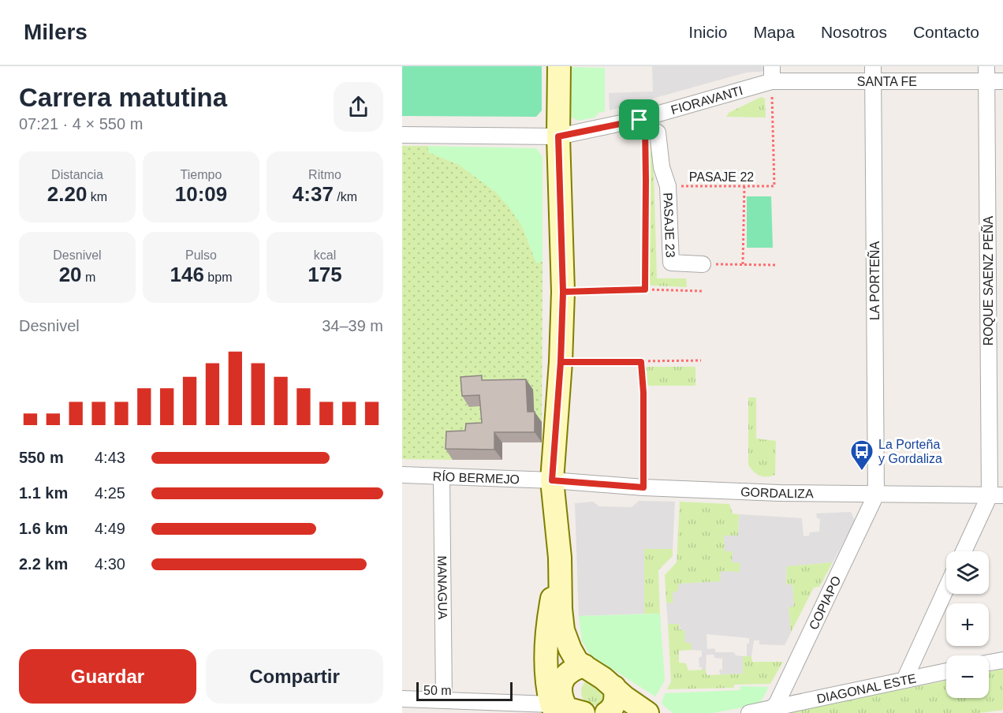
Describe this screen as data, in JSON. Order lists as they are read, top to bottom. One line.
{"streets":{"street":["SANTA FE","FIORAVANTI","PASAJE 23","LA PORTEÑA","ROQUE SAENZ PEÑA","RÍO BERMEJO","GORDALIZA","MANAGUA","COPIAPO","DIAGONAL ESTE"],"path":["PASAJE 22"]},"crossings":[["SANTA FE","FIORAVANTI"],["SANTA FE","PASAJE 22"],["SANTA FE","LA PORTEÑA"],["SANTA FE","ROQUE SAENZ PEÑA"],["FIORAVANTI","PASAJE 22"],["PASAJE 22","PASAJE 23"],["LA PORTEÑA","GORDALIZA"],["LA PORTEÑA","COPIAPO"],["ROQUE SAENZ PEÑA","GORDALIZA"],["RÍO BERMEJO","GORDALIZA"],["RÍO BERMEJO","MANAGUA"],["GORDALIZA","COPIAPO"],["COPIAPO","DIAGONAL ESTE"]],"places":{"bus stop":["La Porteña y Gordaliza"]},"scale_bar":"50 m","page":{"header":"Milers","nav":["Inicio","Mapa","Nosotros","Contacto"],"heading":["Carrera matutina","07:21 · 4 × 550 m"],"stats":[["Distancia","2.20 km"],["Tiempo","10:09"],["Ritmo","4:37 /km"],["Desnivel","20 m"],["Pulso","146 bpm"],["kcal","175"]],"chart":["Desnivel","34–39 m"],"list":[{"name":"550 m","note":"4:43"},{"name":"1.1 km","note":"4:25"},{"name":"1.6 km","note":"4:49"},{"name":"2.2 km","note":"4:30"}],"map_buttons":["+","−"],"buttons":["Guardar","Compartir"],"scale":"50 m"}}
